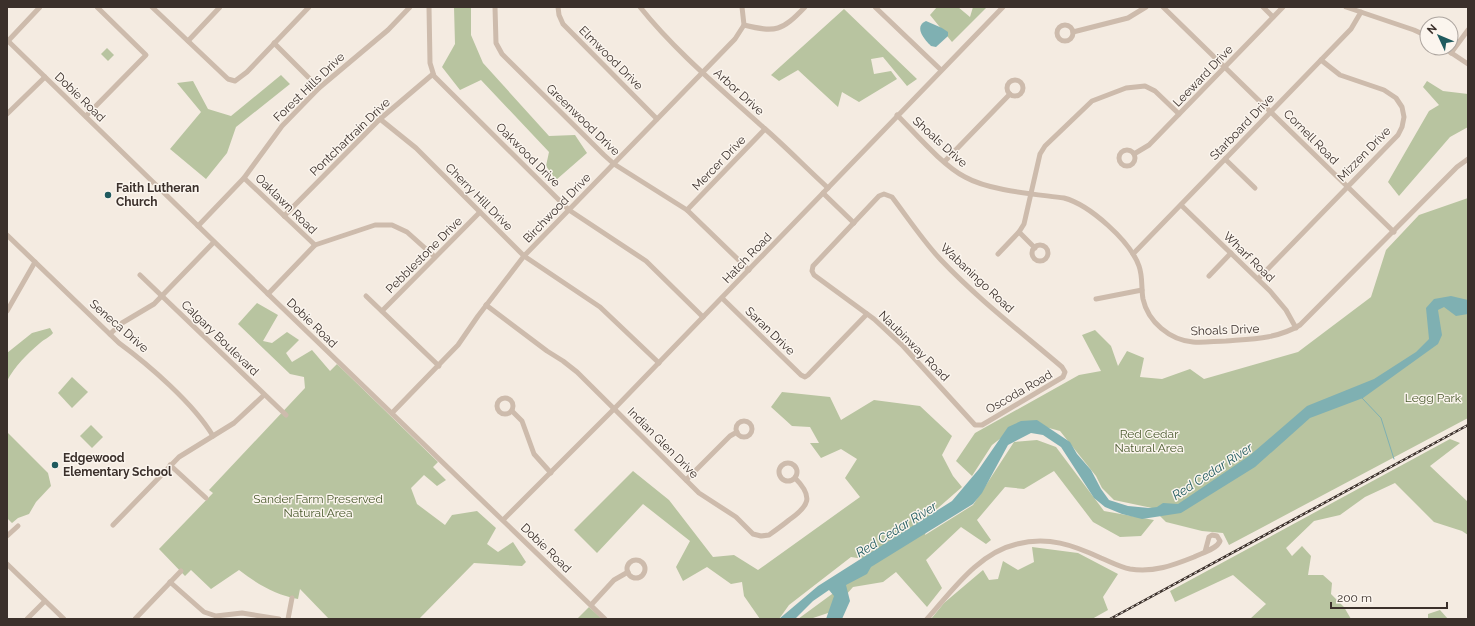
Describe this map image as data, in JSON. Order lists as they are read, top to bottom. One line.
{"streets":{"street":["Elmwood Drive","Leeward Drive","Forest Hills Drive","Arbor Drive","Dobie Road","Greenwood Drive","Starboard Drive","Pontchartrain Drive","Cornell Road","Shoals Drive","Mizzen Drive","Oakwood Drive","Mercer Drive","Cherry Hill Drive","Oaklawn Road","Birchwood Drive","Pebblestone Drive","Wharf Road","Hatch Road","Wabaningo Road","Seneca Drive","Saran Drive","Calgary Boulevard","Naubinway Road","Oscoda Road","Indian Glen Drive"]},"crossings":[["Elmwood Drive","Birchwood Drive"],["Leeward Drive","Cornell Road"],["Forest Hills Drive","Dobie Road"],["Forest Hills Drive","Oaklawn Road"],["Arbor Drive","Mercer Drive"],["Arbor Drive","Birchwood Drive"],["Arbor Drive","Hatch Road"],["Dobie Road","Birchwood Drive"],["Dobie Road","Hatch Road"],["Greenwood Drive","Mercer Drive"],["Greenwood Drive","Birchwood Drive"],["Greenwood Drive","Hatch Road"],["Starboard Drive","Cornell Road"],["Starboard Drive","Shoals Drive"],["Starboard Drive","Mizzen Drive"],["Starboard Drive","Wharf Road"],["Pontchartrain Drive","Oakwood Drive"],["Pontchartrain Drive","Cherry Hill Drive"],["Pontchartrain Drive","Oaklawn Road"],["Cornell Road","Shoals Drive"],["Cornell Road","Mizzen Drive"],["Shoals Drive","Wharf Road"],["Shoals Drive","Hatch Road"],["Mizzen Drive","Wharf Road"],["Oakwood Drive","Birchwood Drive"],["Oakwood Drive","Hatch Road"],["Cherry Hill Drive","Birchwood Drive"],["Cherry Hill Drive","Pebblestone Drive"],["Cherry Hill Drive","Hatch Road"],["Birchwood Drive","Indian Glen Drive"],["Hatch Road","Saran Drive"],["Hatch Road","Indian Glen Drive"],["Wabaningo Road","Naubinway Road"],["Wabaningo Road","Oscoda Road"],["Saran Drive","Naubinway Road"],["Naubinway Road","Oscoda Road"]],"water":["Red Cedar River"],"parks":["Legg Park","Red Cedar Natural Area","Sander Farm Preserved Natural Area"],"places":["Faith Lutheran Church","Edgewood Elementary School"],"scale_bar":"200 m","north":"top left"}
